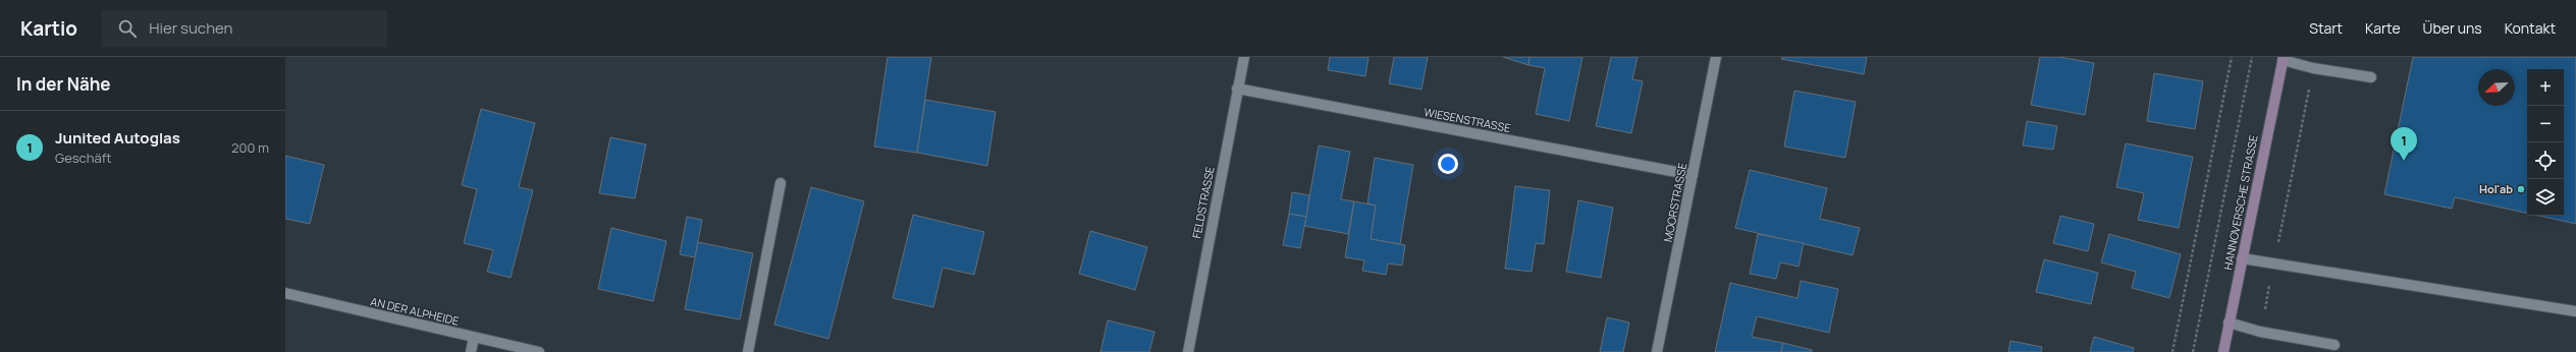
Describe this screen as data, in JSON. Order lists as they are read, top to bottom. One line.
{"streets":{"street":["WIESENSTRASSE","FELDSTRASSE","MOORSTRASSE","HANNOVERSCHE STRASSE","AN DER ALPHEIDE"]},"crossings":[["WIESENSTRASSE","FELDSTRASSE"],["WIESENSTRASSE","MOORSTRASSE"]],"places":["Hol'ab"],"north":"bottom left","page":{"header":"Kartio","search":"Hier suchen","nav":["Start","Karte","Über uns","Kontakt"],"heading":"In der Nähe","map_buttons":["+","−"],"list":[{"mark":"1","name":"Junited Autoglas","note":"Geschäft","value":"200 m"}],"pins":"1"}}
